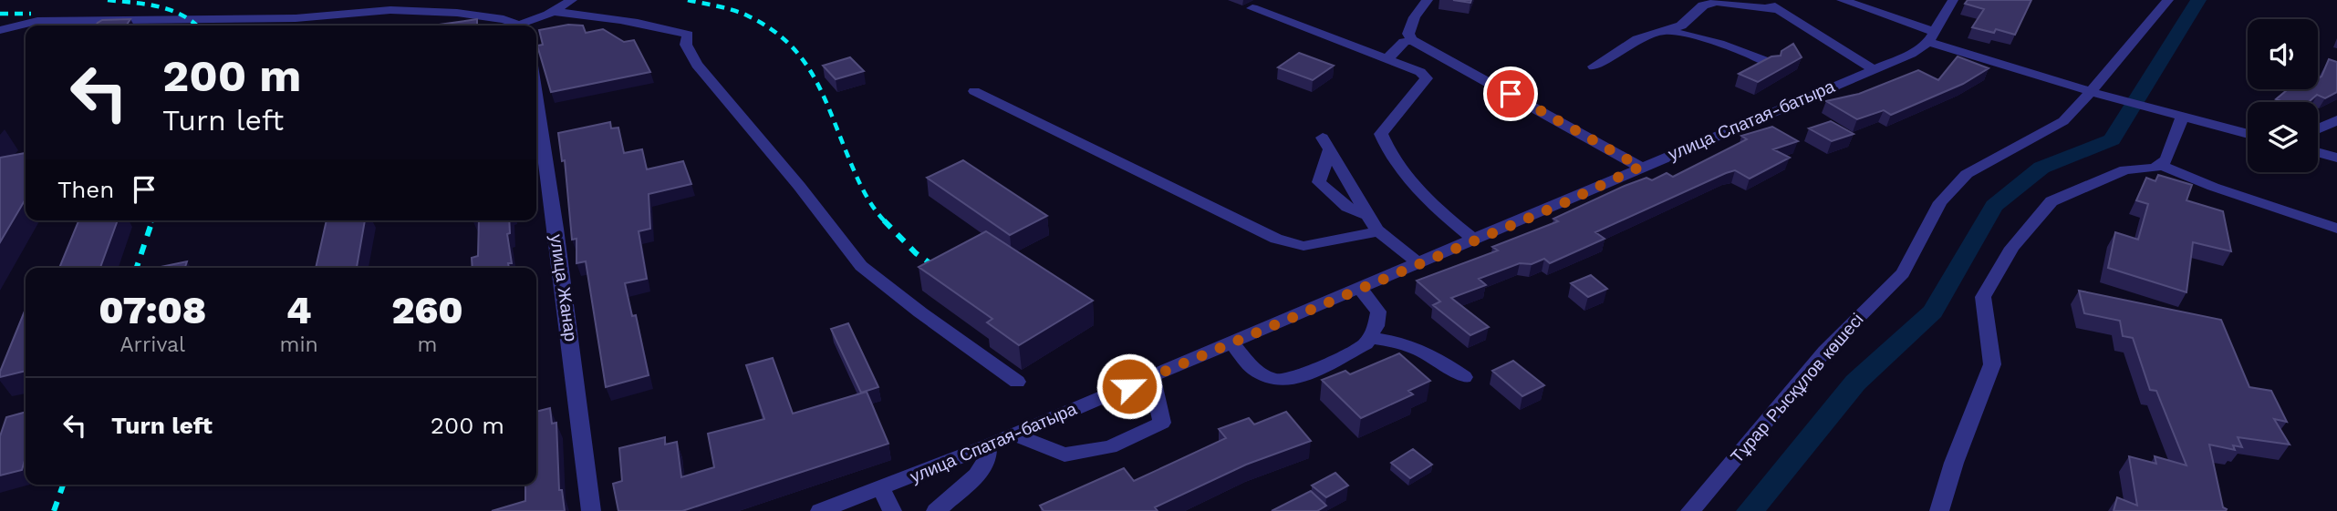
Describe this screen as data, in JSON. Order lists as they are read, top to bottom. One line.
{"streets":{"street":["улица Спатая-батыра","улица Жанар","Тұрар Рысқұлов көшесі"]},"page":{"turn":["200 m","Turn left"],"then":"Then","eta":["07:08","Arrival","4","min","260","m"],"list":[{"name":"Turn left","value":"200 m"}]}}
